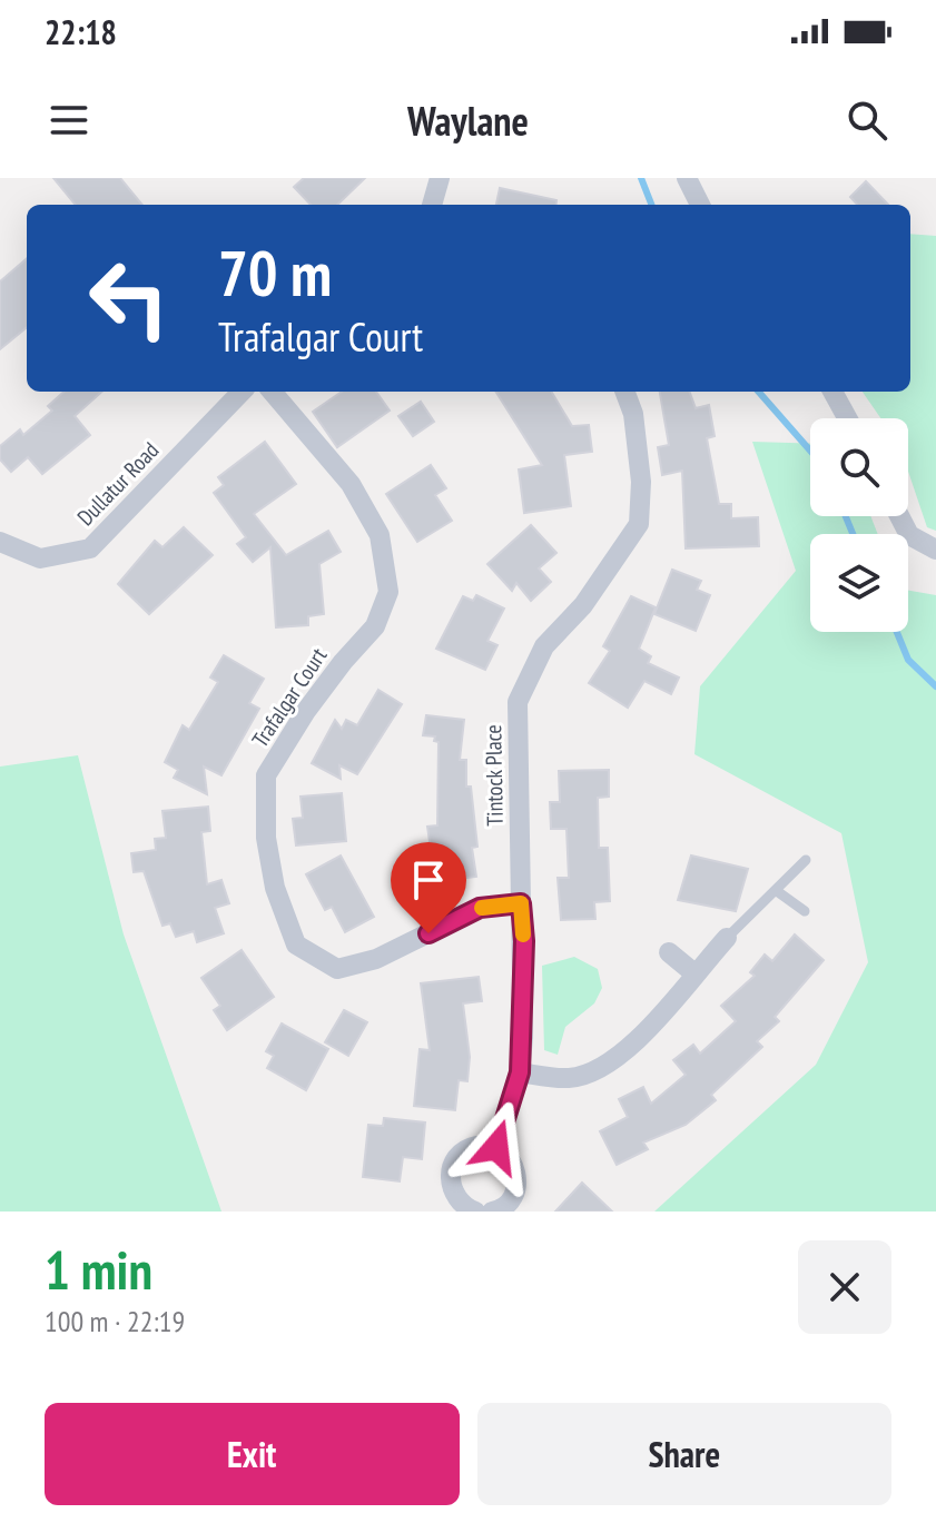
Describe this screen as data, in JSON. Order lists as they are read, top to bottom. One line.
{"streets":{"street":["Dullatur Road","Trafalgar Court","Tintock Place"]},"crossings":[["Trafalgar Court","Tintock Place"]],"page":{"status":"22:18","header":"Waylane","turn":["70 m","Trafalgar Court"],"heading":["1 min","100 m · 22:19"],"buttons":["Exit","Share"]}}
